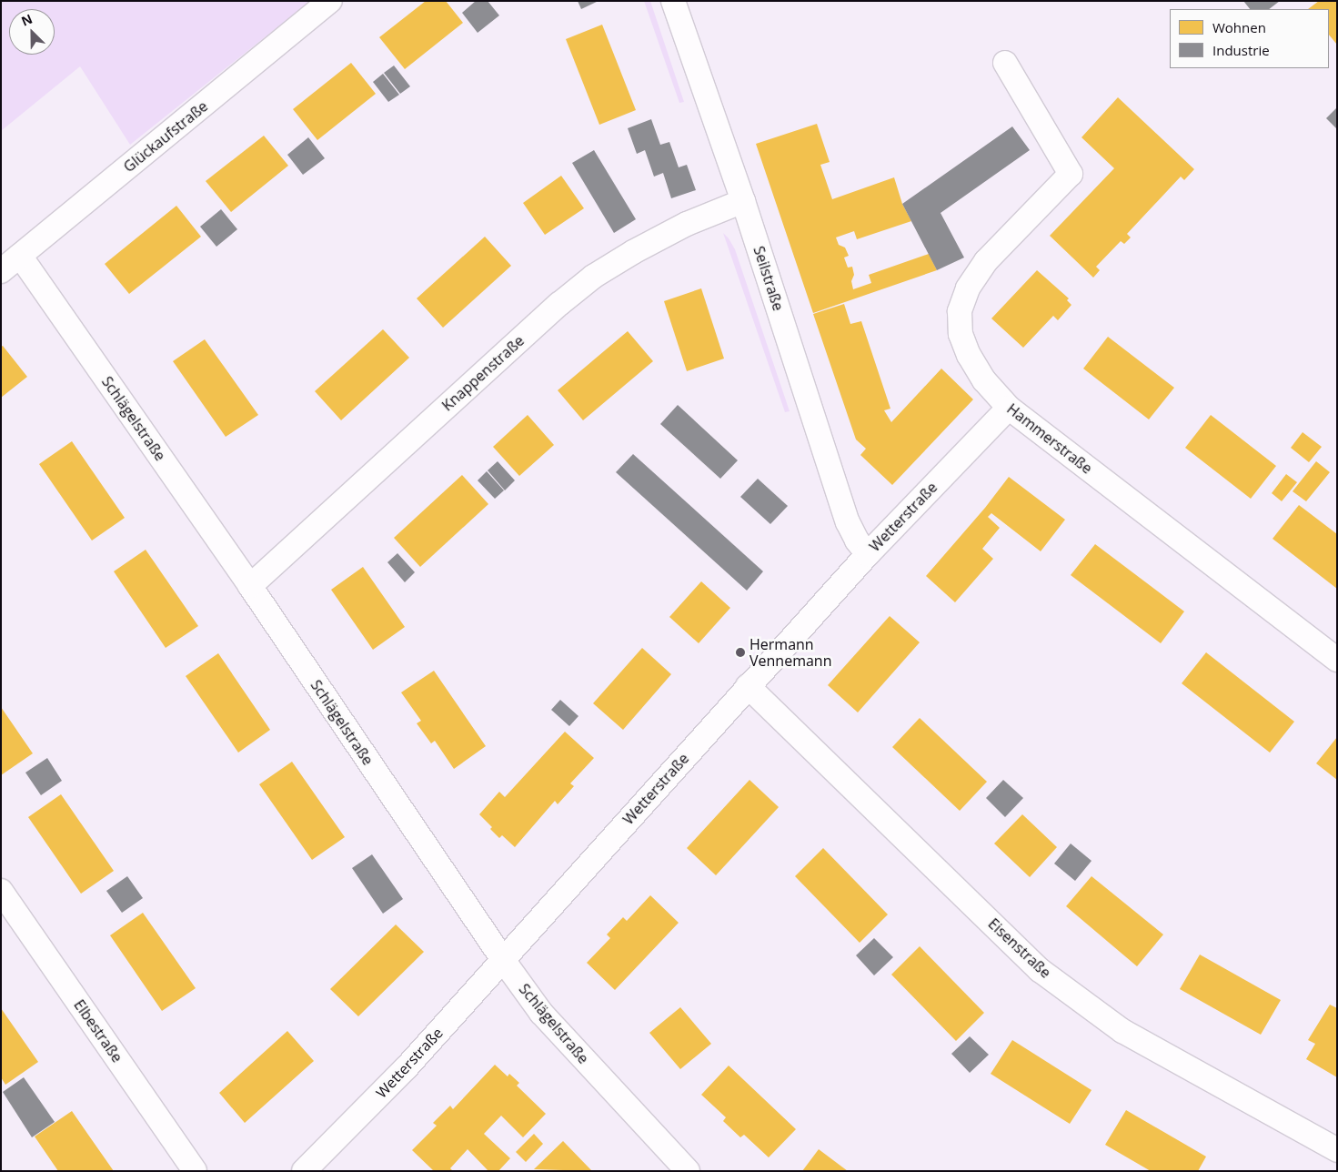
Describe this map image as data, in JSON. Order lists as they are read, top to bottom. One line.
{"streets":{"street":["Glückaufstraße","Seilstraße","Knappenstraße","Schlägelstraße","Hammerstraße","Wetterstraße","Eisenstraße","Elbestraße"]},"crossings":[["Glückaufstraße","Schlägelstraße"],["Seilstraße","Knappenstraße"],["Seilstraße","Wetterstraße"],["Knappenstraße","Schlägelstraße"],["Schlägelstraße","Wetterstraße"],["Hammerstraße","Wetterstraße"],["Wetterstraße","Eisenstraße"]],"places":["Hermann Vennemann"],"legend":["Wohnen","Industrie"],"north":"top left"}
